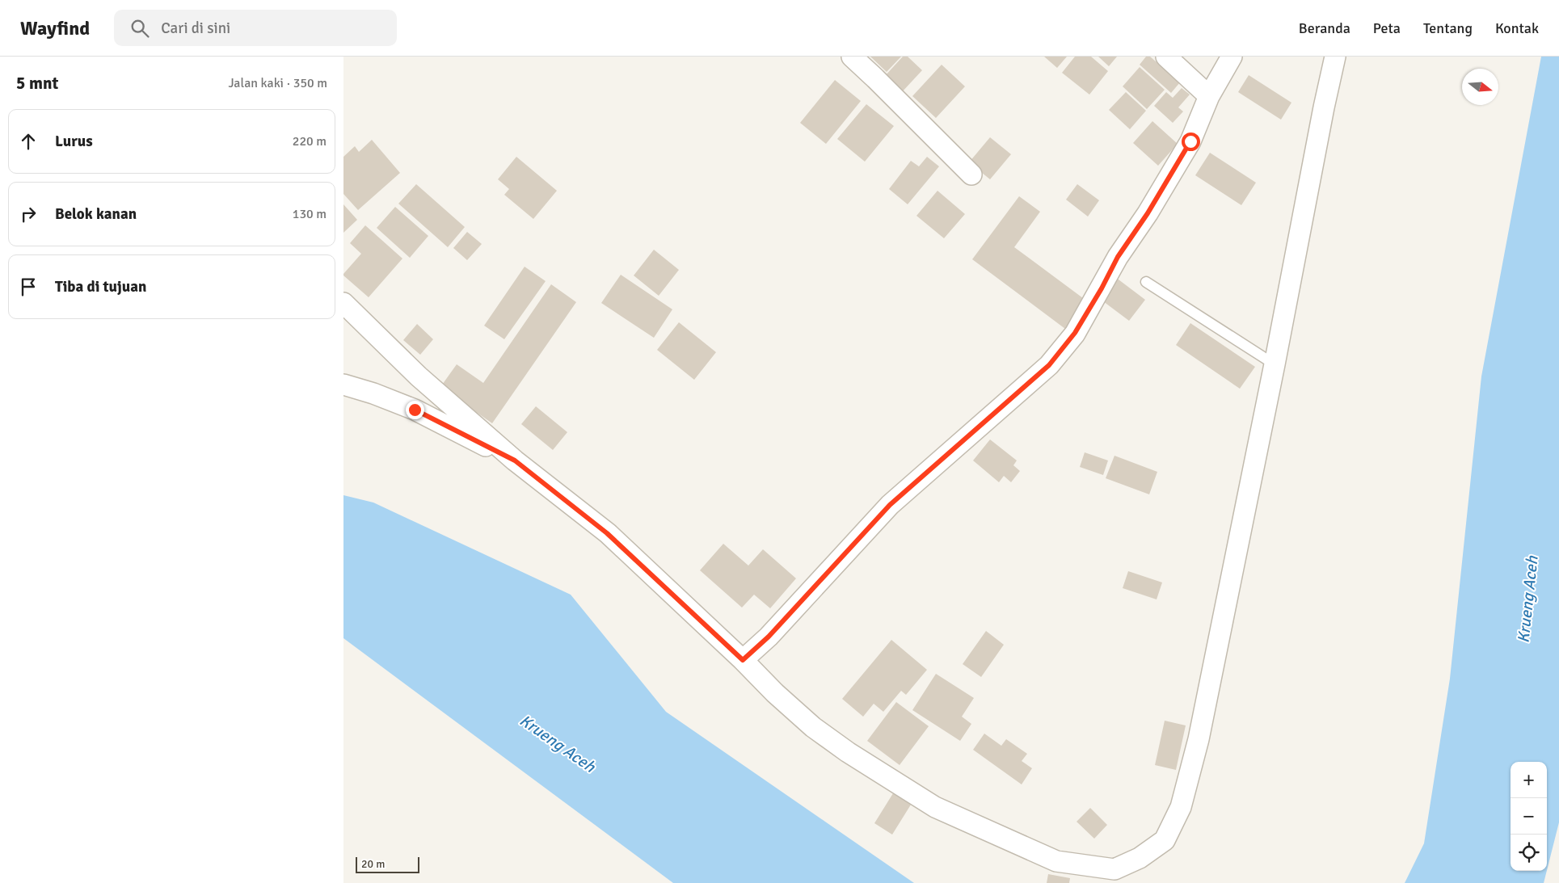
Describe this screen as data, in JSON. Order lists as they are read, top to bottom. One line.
{"water":["Krueng Aceh"],"scale_bar":"20 m","north":"right","page":{"header":"Wayfind","search":"Cari di sini","nav":["Beranda","Peta","Tentang","Kontak"],"heading":["5 mnt","Jalan kaki · 350 m"],"list":[["Lurus","220 m"],["Belok kanan","130 m"],"Tiba di tujuan"],"map_buttons":["+","−"],"scale":"20 m"}}
